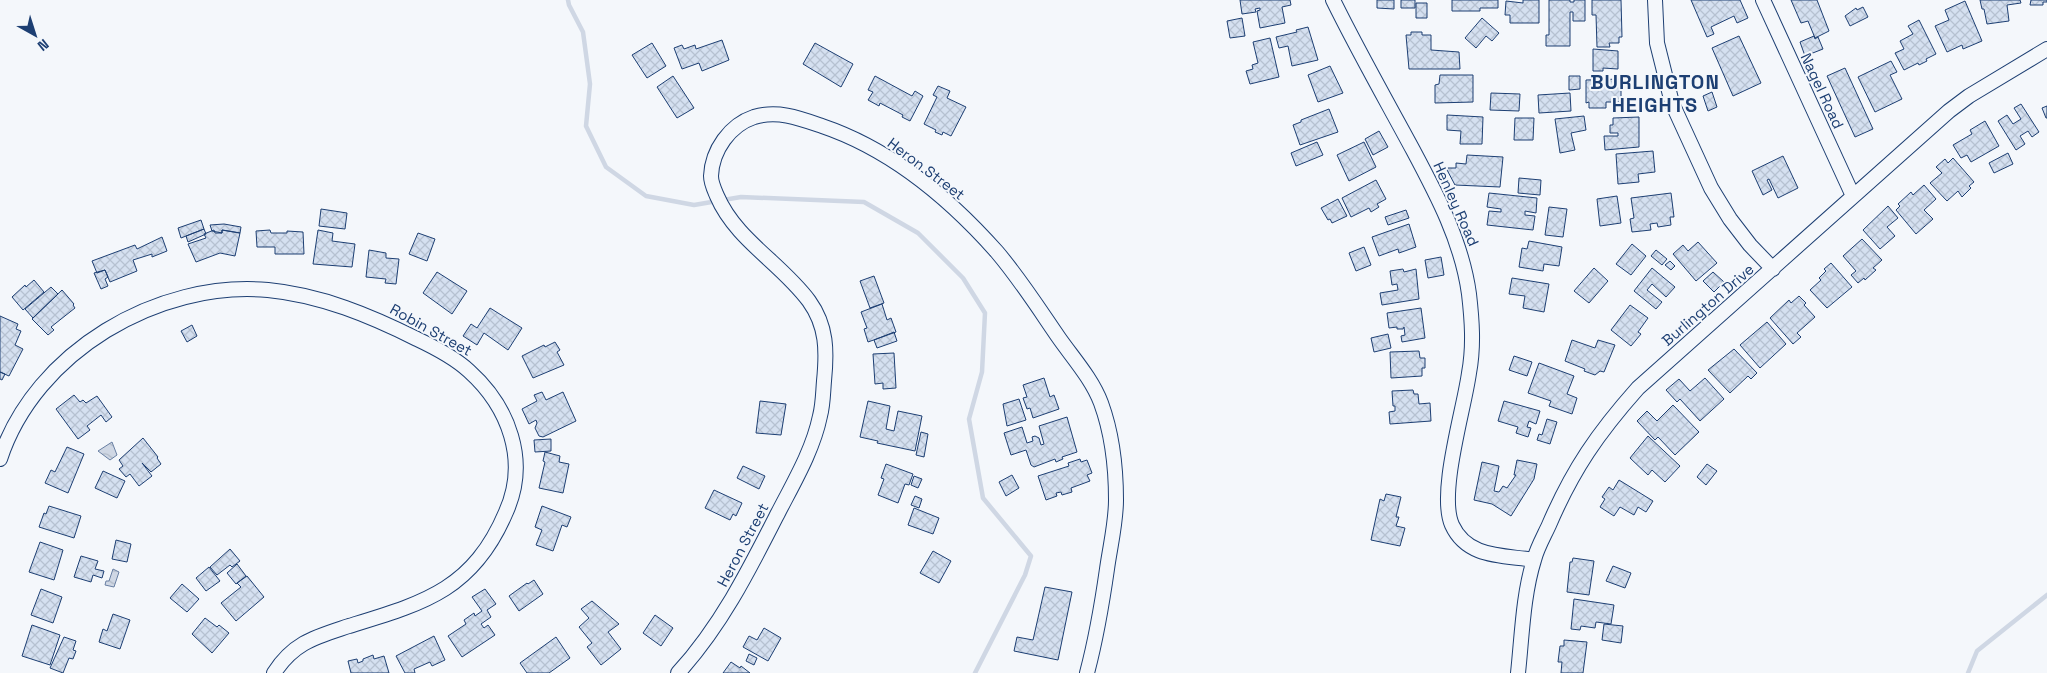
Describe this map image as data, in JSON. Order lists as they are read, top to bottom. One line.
{"streets":{"street":["Nagel Road","Heron Street","Henley Road","Burlington Drive","Robin Street"]},"crossings":[["Nagel Road","Burlington Drive"],["Henley Road","Burlington Drive"]],"districts":["BURLINGTON HEIGHTS"],"north":"bottom right"}
